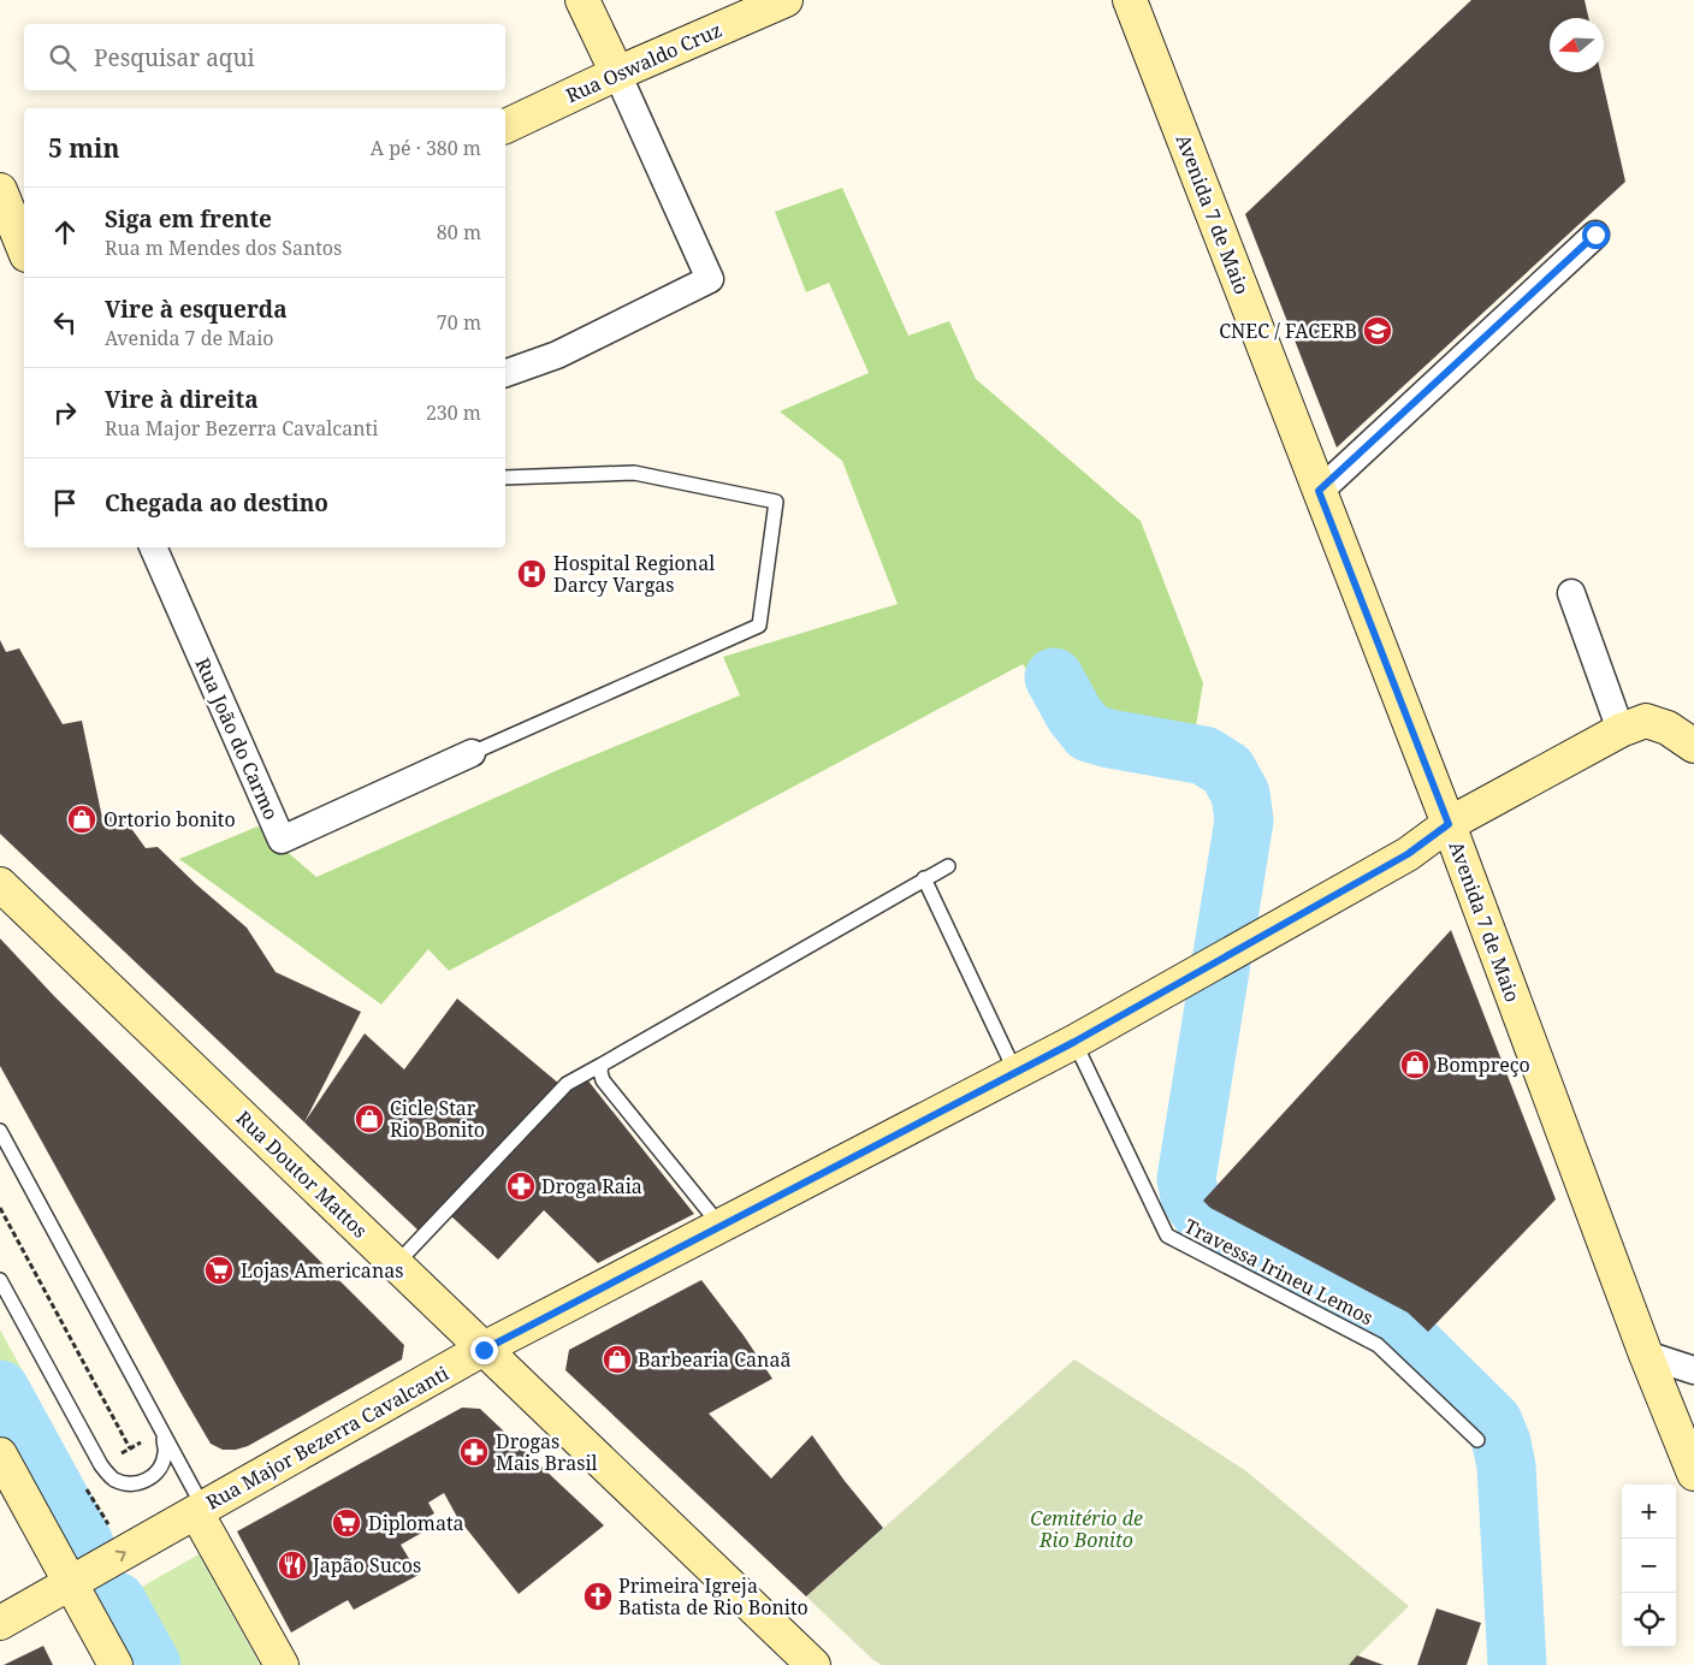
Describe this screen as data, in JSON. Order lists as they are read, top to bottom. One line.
{"streets":{"main road":["Rua Oswaldo Cruz","Avenida 7 de Maio","Rua Doutor Mattos","Rua Major Bezerra Cavalcanti"],"street":["Rua João do Carmo"],"lane":["Travessa Irineu Lemos"]},"crossings":[["Avenida 7 de Maio","Rua Major Bezerra Cavalcanti"],["Rua Doutor Mattos","Rua Major Bezerra Cavalcanti"],["Travessa Irineu Lemos","Rua Major Bezerra Cavalcanti"]],"parks":["Cemitério de Rio Bonito"],"places":{"school or university":["CNEC / FACERB"],"hospital":["Hospital Regional Darcy Vargas"],"shop":["Ortorio bonito","Bompreço","Cicle Star Rio Bonito","Barbearia Canaã"],"pharmacy":["Droga Raia","Drogas Mais Brasil"],"supermarket":["Lojas Americanas","Diplomata"],"restaurant":["Japão Sucos"],"church":["Primeira Igreja Batista de Rio Bonito"]},"north":"left","page":{"search":"Pesquisar aqui","heading":["5 min","A pé · 380 m"],"list":[["Siga em frente","Rua m Mendes dos Santos","80 m"],["Vire à esquerda","Avenida 7 de Maio","70 m"],["Vire à direita","Rua Major Bezerra Cavalcanti","230 m"],"Chegada ao destino"],"map_buttons":["+","−"]}}
